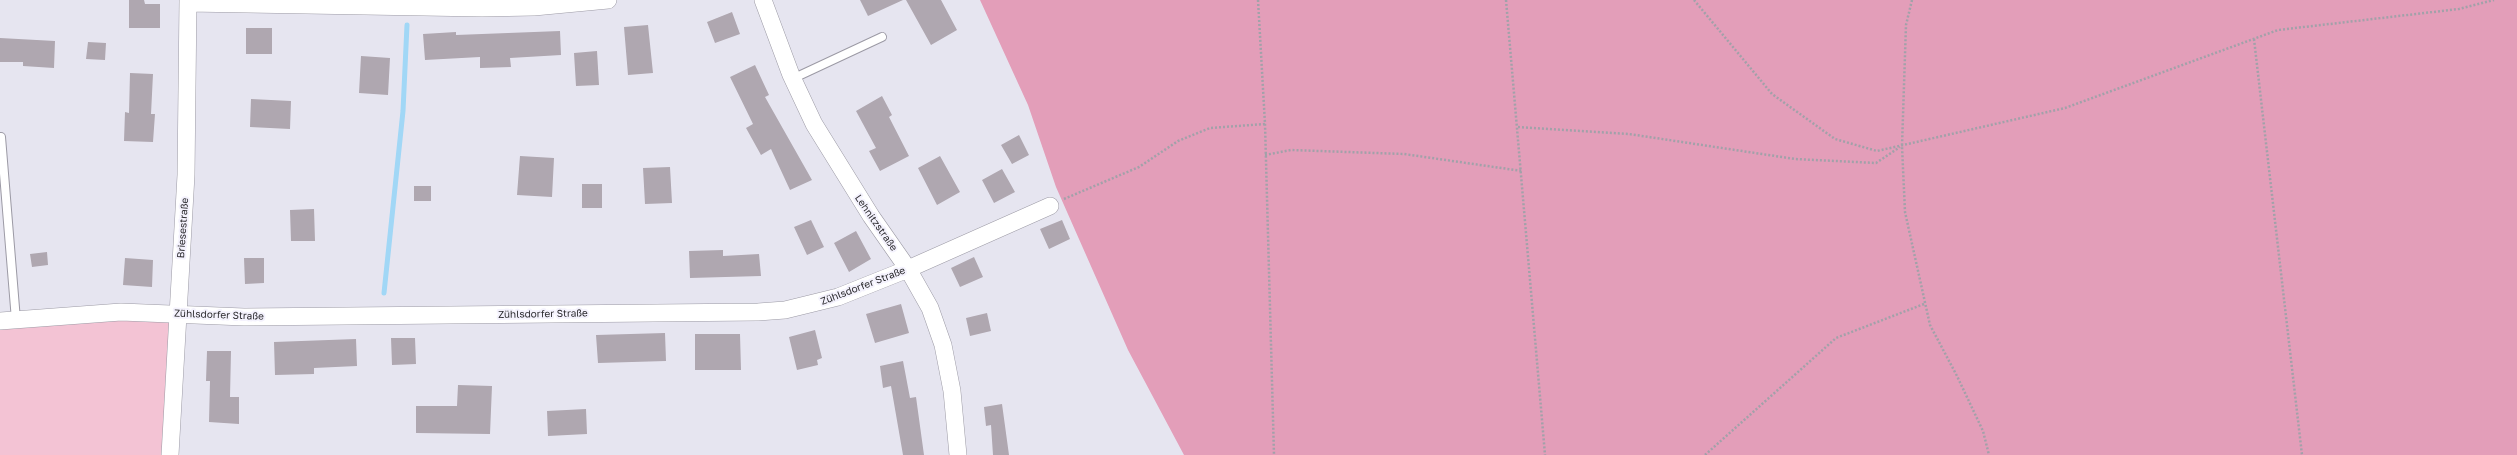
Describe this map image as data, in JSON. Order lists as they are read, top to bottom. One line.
{"streets":{"street":["Lehnitzstraße","Briesestraße","Zühlsdorfer Straße"]},"crossings":[["Lehnitzstraße","Zühlsdorfer Straße"],["Briesestraße","Zühlsdorfer Straße"]]}
